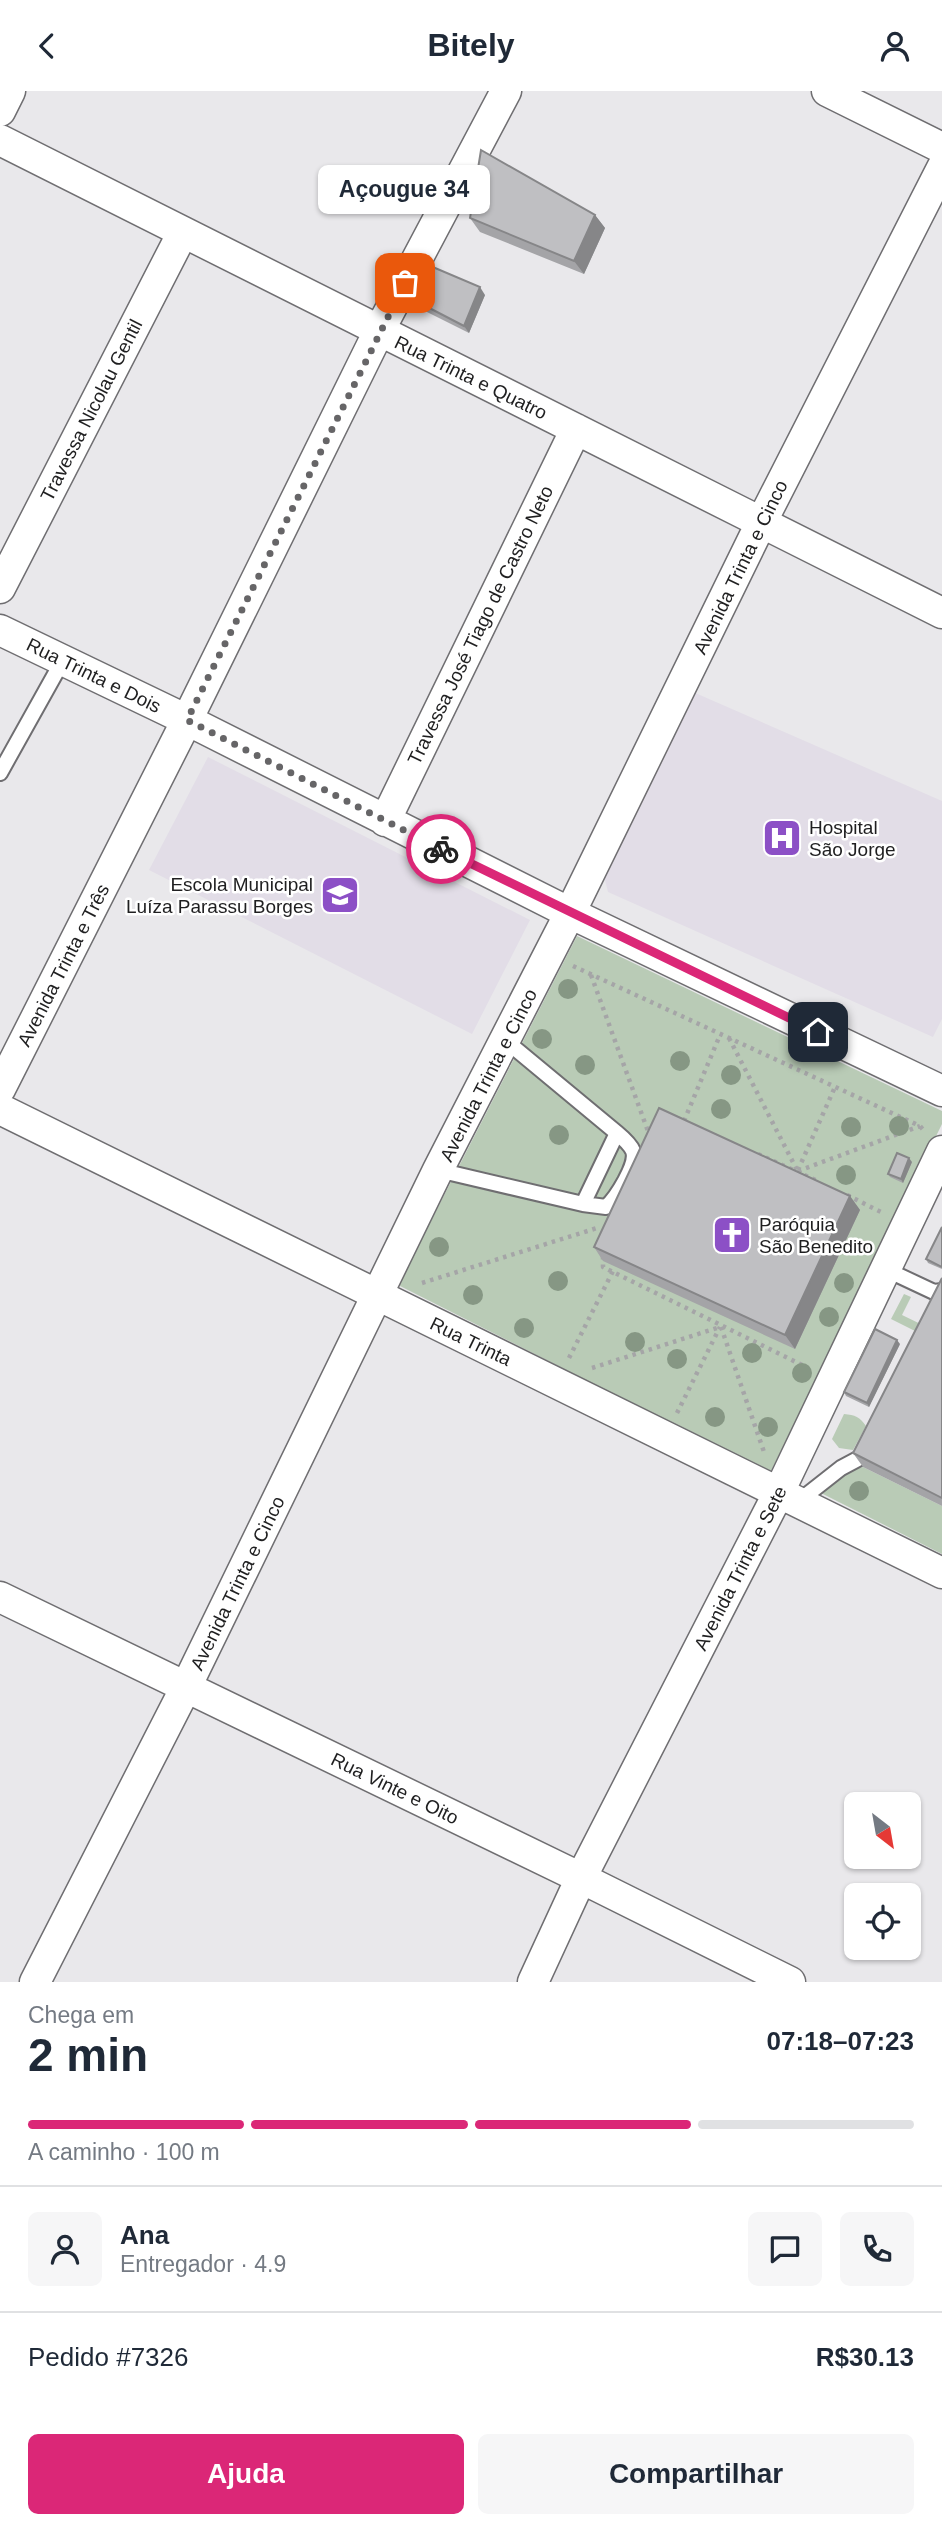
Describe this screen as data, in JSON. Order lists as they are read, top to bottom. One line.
{"streets":{"street":["Rua Trinta e Quatro","Travessa Nicolau Gentil","Avenida Trinta e Cinco","Travessa José Tiago de Castro Neto","Rua Trinta e Dois","Avenida Trinta e Três","Rua Trinta","Avenida Trinta e Sete","Rua Vinte e Oito"]},"crossings":[["Rua Trinta e Quatro","Travessa Nicolau Gentil"],["Rua Trinta e Quatro","Avenida Trinta e Cinco"],["Rua Trinta e Quatro","Travessa José Tiago de Castro Neto"],["Rua Trinta e Quatro","Avenida Trinta e Três"],["Avenida Trinta e Cinco","Rua Trinta e Dois"],["Avenida Trinta e Cinco","Rua Trinta"],["Avenida Trinta e Cinco","Rua Vinte e Oito"],["Travessa José Tiago de Castro Neto","Rua Trinta e Dois"],["Rua Trinta e Dois","Avenida Trinta e Três"],["Rua Trinta","Avenida Trinta e Sete"],["Avenida Trinta e Sete","Rua Vinte e Oito"]],"places":{"other":["Açougue 34"],"hospital":["Hospital São Jorge"],"school or university":["Escola Municipal Luíza Parassu Borges"],"church":["Paróquia São Benedito"]},"north":"bottom right","page":{"header":"Bitely","bubble":"Açougue 34","heading":["2 min","Chega em","07:18–07:23"],"panel":["Ana","Entregador · 4.9","Pedido #7326","R$30.13"],"bar":"A caminho · 100 m","buttons":["Ajuda","Compartilhar"]}}
